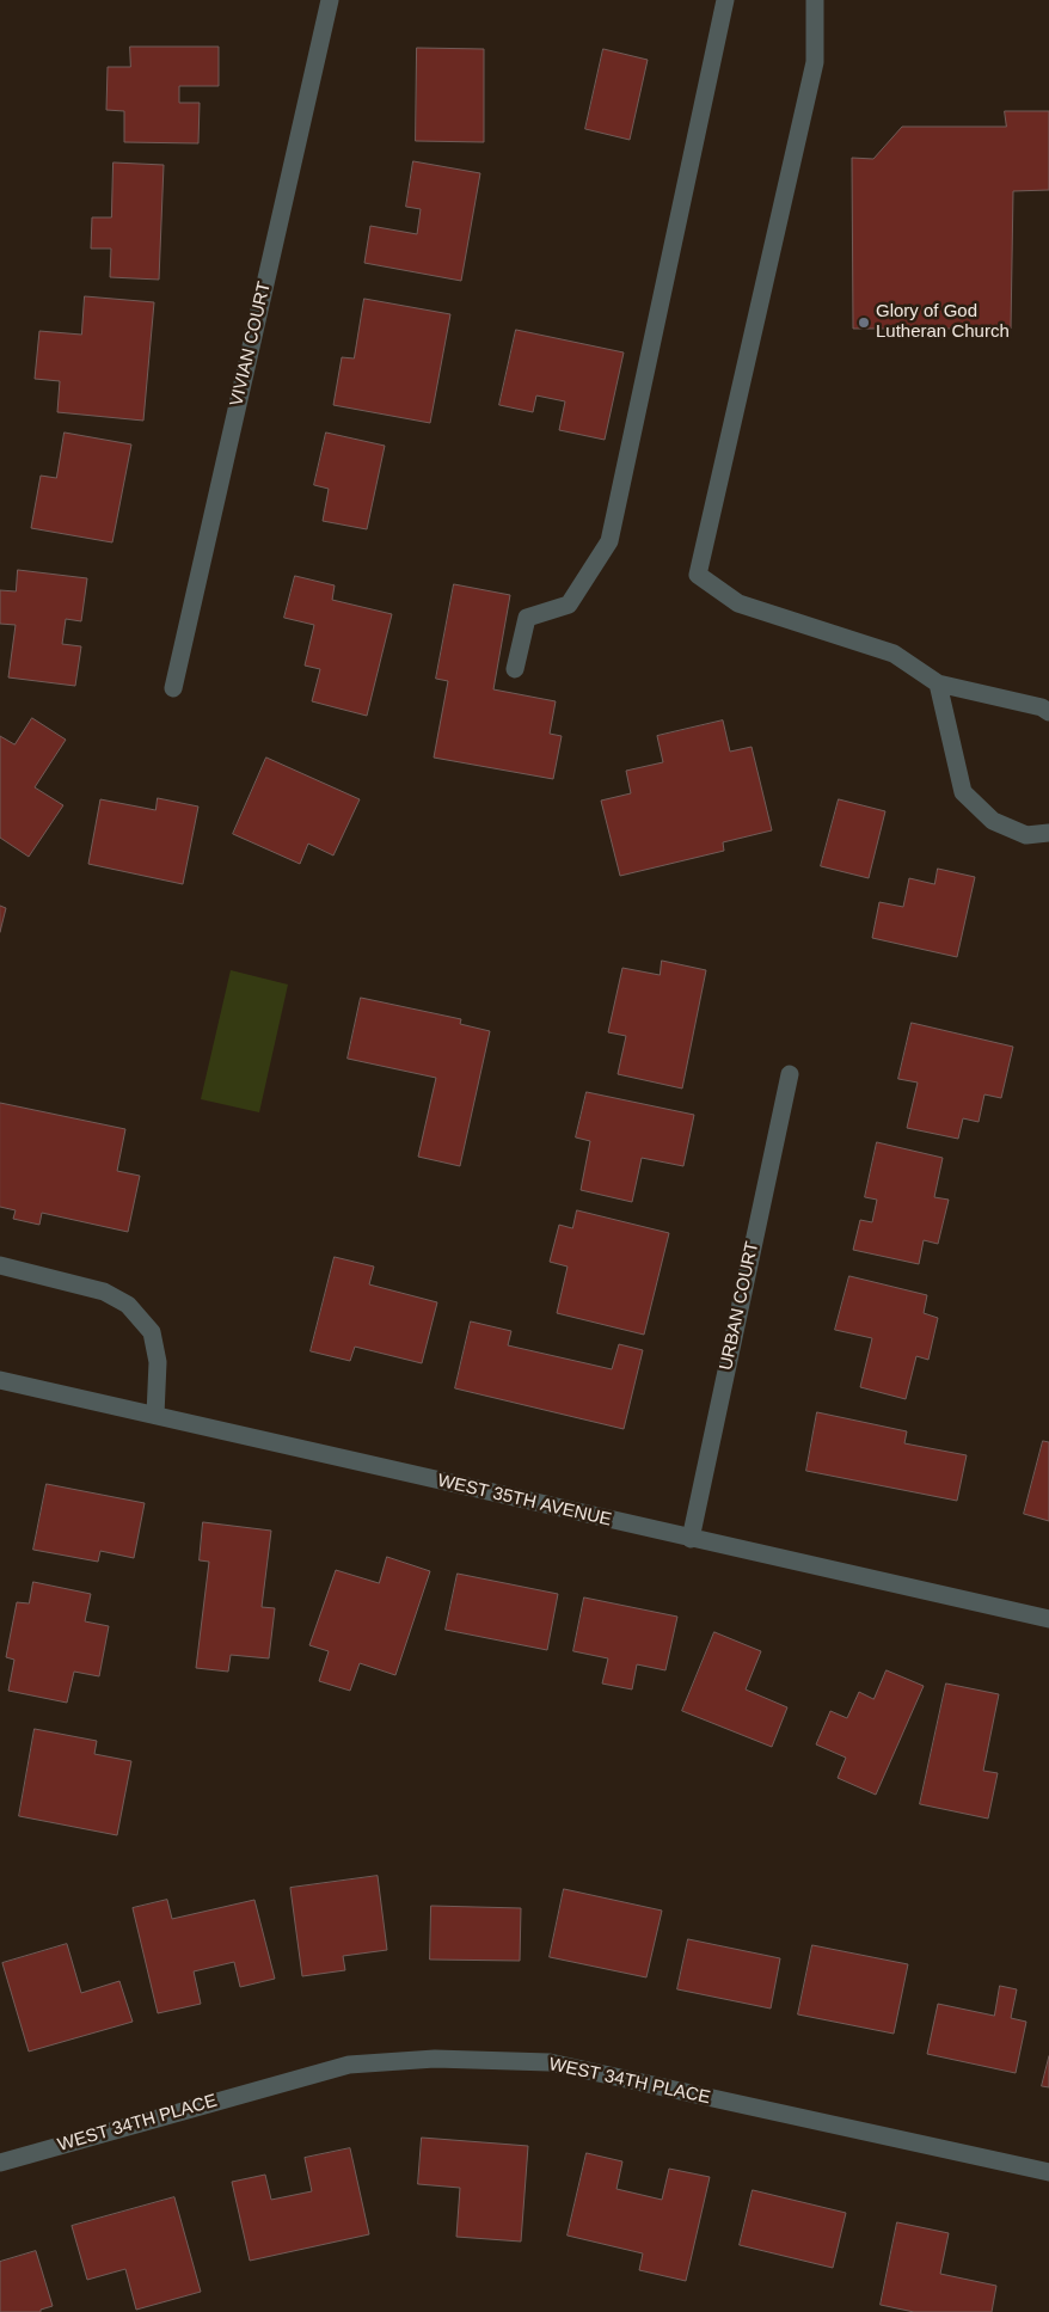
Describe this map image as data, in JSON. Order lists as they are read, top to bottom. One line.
{"streets":{"street":["VIVIAN COURT","URBAN COURT","WEST 35TH AVENUE","WEST 34TH PLACE"]},"crossings":[["URBAN COURT","WEST 35TH AVENUE"]],"places":["Glory of God Lutheran Church"]}
